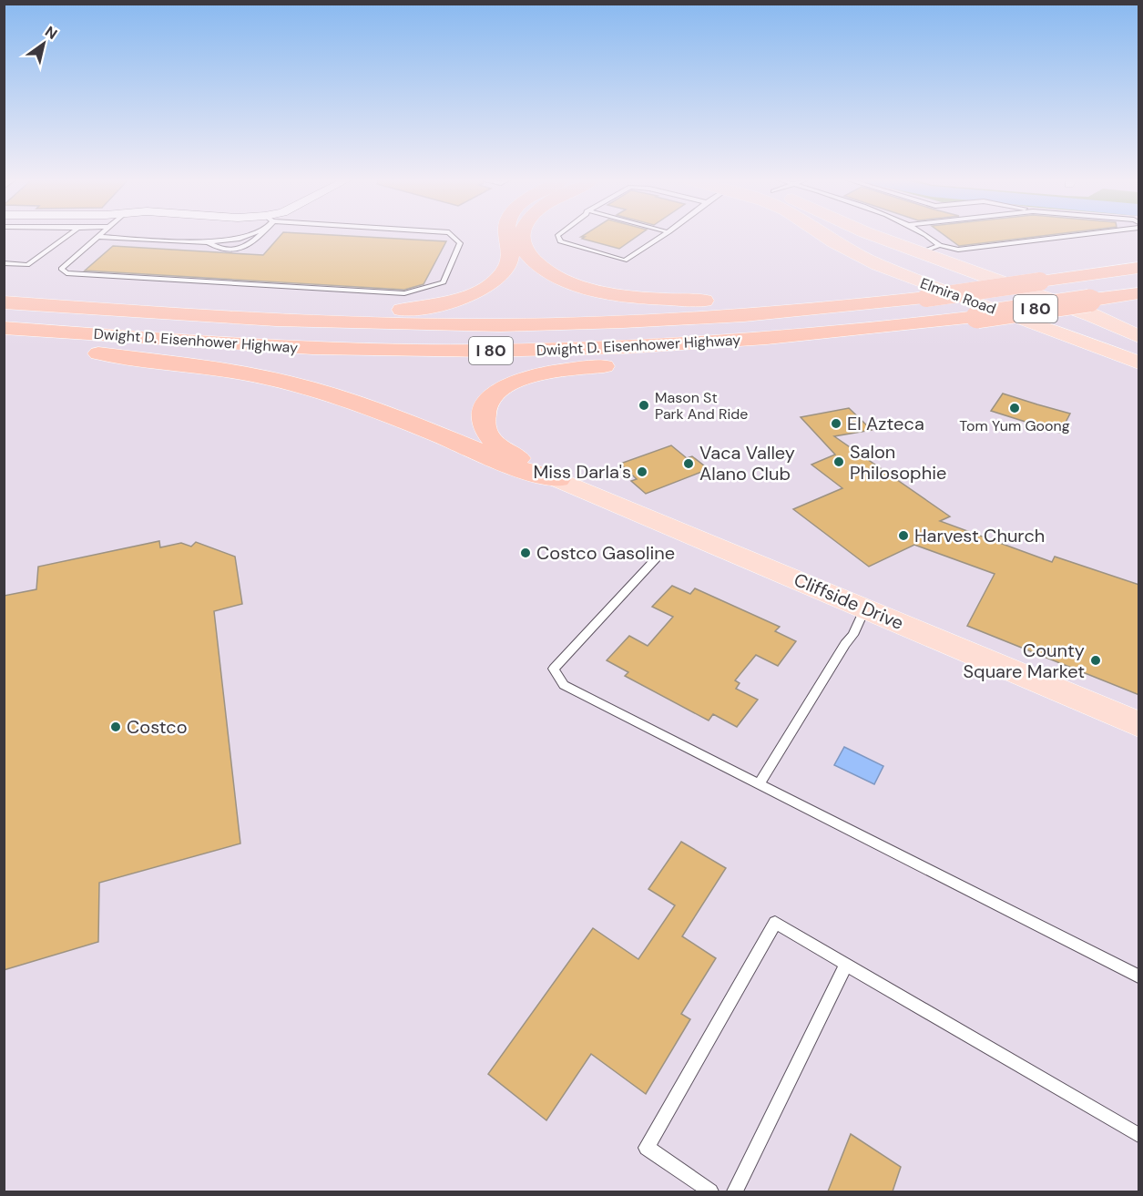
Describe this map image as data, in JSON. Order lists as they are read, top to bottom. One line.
{"streets":{"highway":["I 80","Dwight D. Eisenhower Highway"],"main road":["Elmira Road","Cliffside Drive"]},"places":["Mason St Park And Ride","Tom Yum Goong","El Azteca","Salon Philosophie","Vaca Valley Alano Club","Miss Darla's","Harvest Church","Costco Gasoline","County Square Market","Costco"],"north":"top right"}
